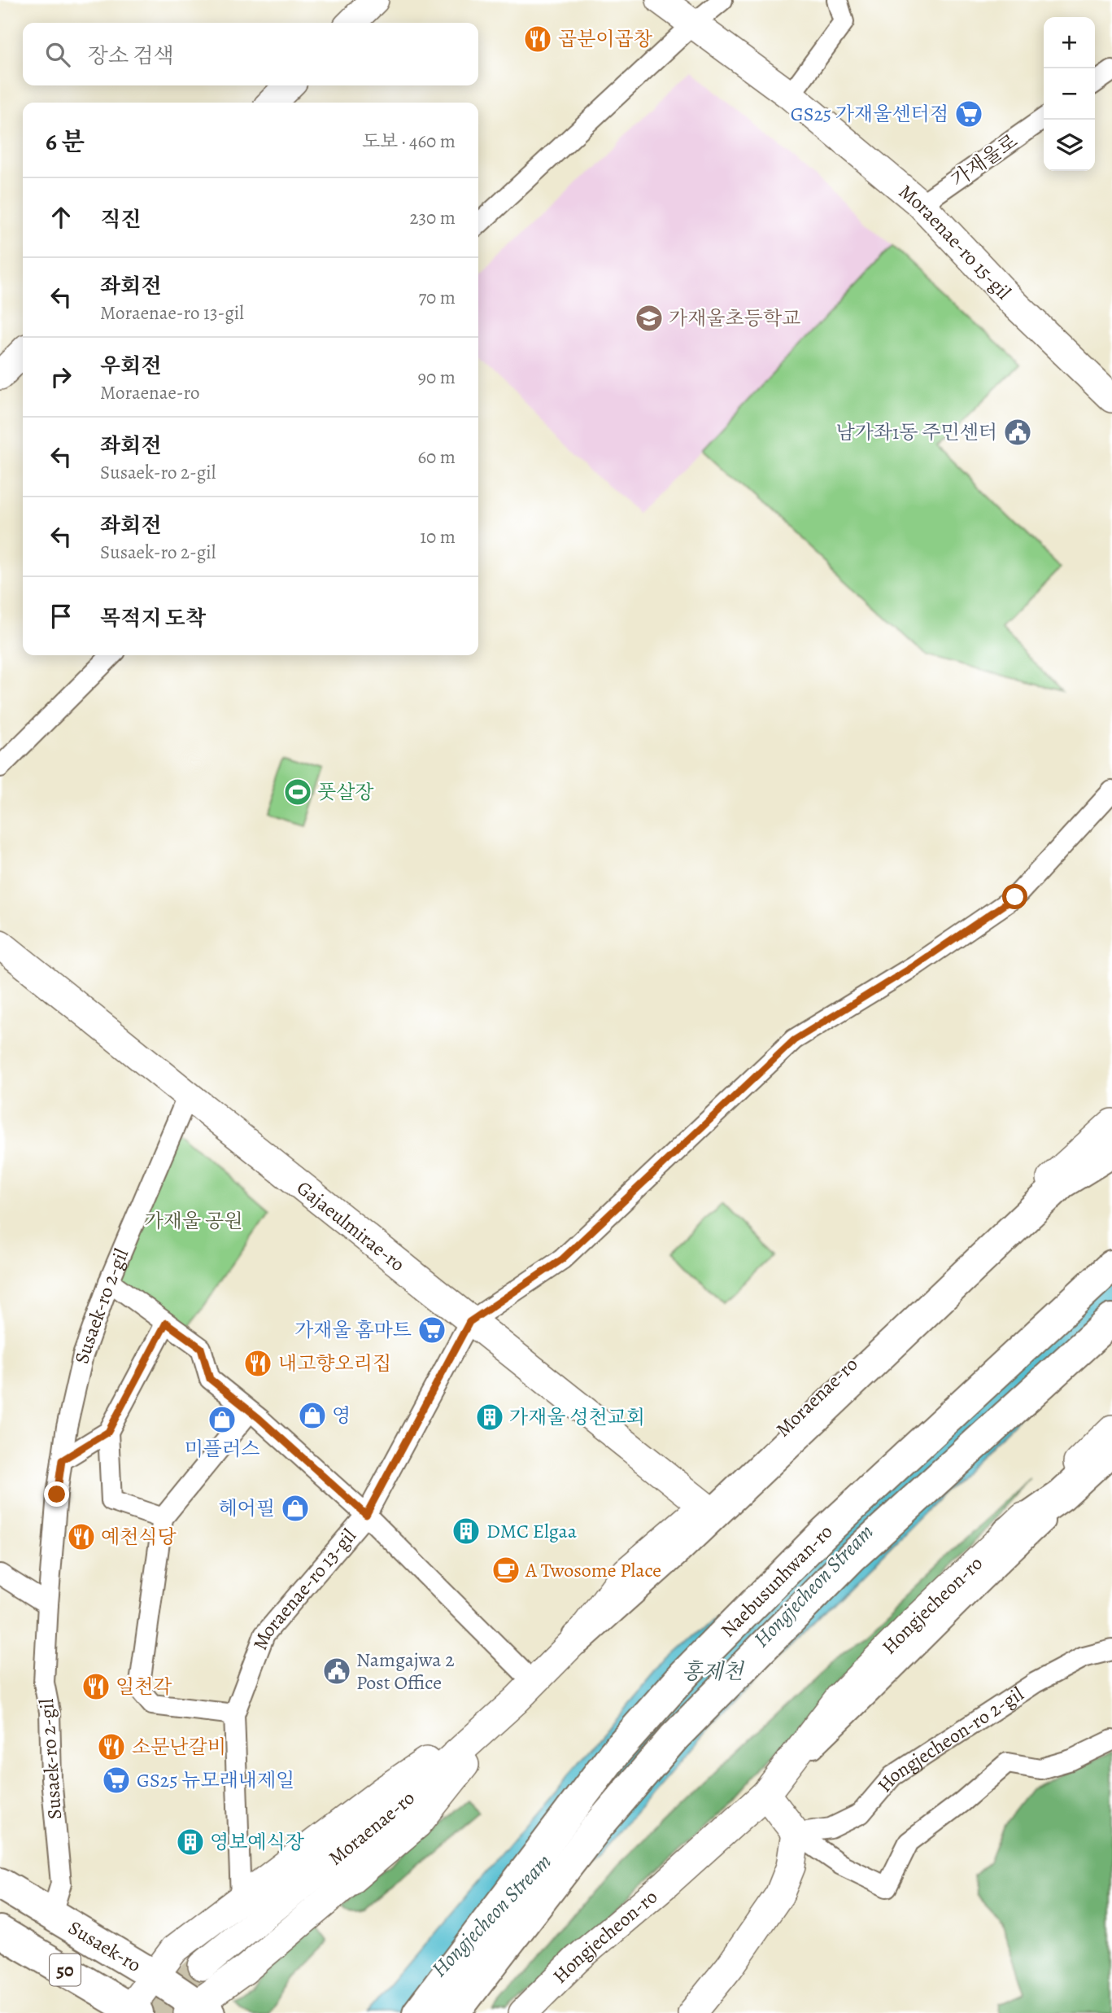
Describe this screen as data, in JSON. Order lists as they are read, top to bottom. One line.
{"streets":{"main road":["Moraenae-ro 15-gil","Gajaeulmirae-ro","Moraenae-ro","Naebusunhwan-ro","Hongjecheon-ro","Susaek-ro","50"],"street":["가재울로","Susaek-ro 2-gil","Moraenae-ro 13-gil","Hongjecheon-ro 2-gil"]},"crossings":[["가재울로","Moraenae-ro 15-gil"],["Gajaeulmirae-ro","Susaek-ro 2-gil"],["Gajaeulmirae-ro","Moraenae-ro"],["Gajaeulmirae-ro","Moraenae-ro 13-gil"],["Susaek-ro 2-gil","Susaek-ro"]],"water":["Hongjecheon Stream","홍제천"],"parks":["가재울 공원"],"places":{"restaurant":["곱분이곱창","내고향오리집","예천식당","일천각","소문난갈비"],"supermarket":["GS25 가재울센터점","가재울 홈마트","GS25 뉴모래내제일"],"school or university":["가재울초등학교"],"public building":["남가좌1동 주민센터","Namgajwa 2 Post Office"],"sports":["풋살장"],"shop":["영","미플러스","헤어필"],"building":["가재울 성천교회","DMC Elgaa","영보예식장"],"cafe":["A Twosome Place"]},"page":{"map_buttons":["+","−"],"search":"장소 검색","heading":["6 분","도보 · 460 m"],"list":[["직진","230 m"],["좌회전","Moraenae-ro 13-gil","70 m"],["우회전","Moraenae-ro","90 m"],["좌회전","Susaek-ro 2-gil","60 m"],["좌회전","Susaek-ro 2-gil","10 m"],"목적지 도착"]}}
